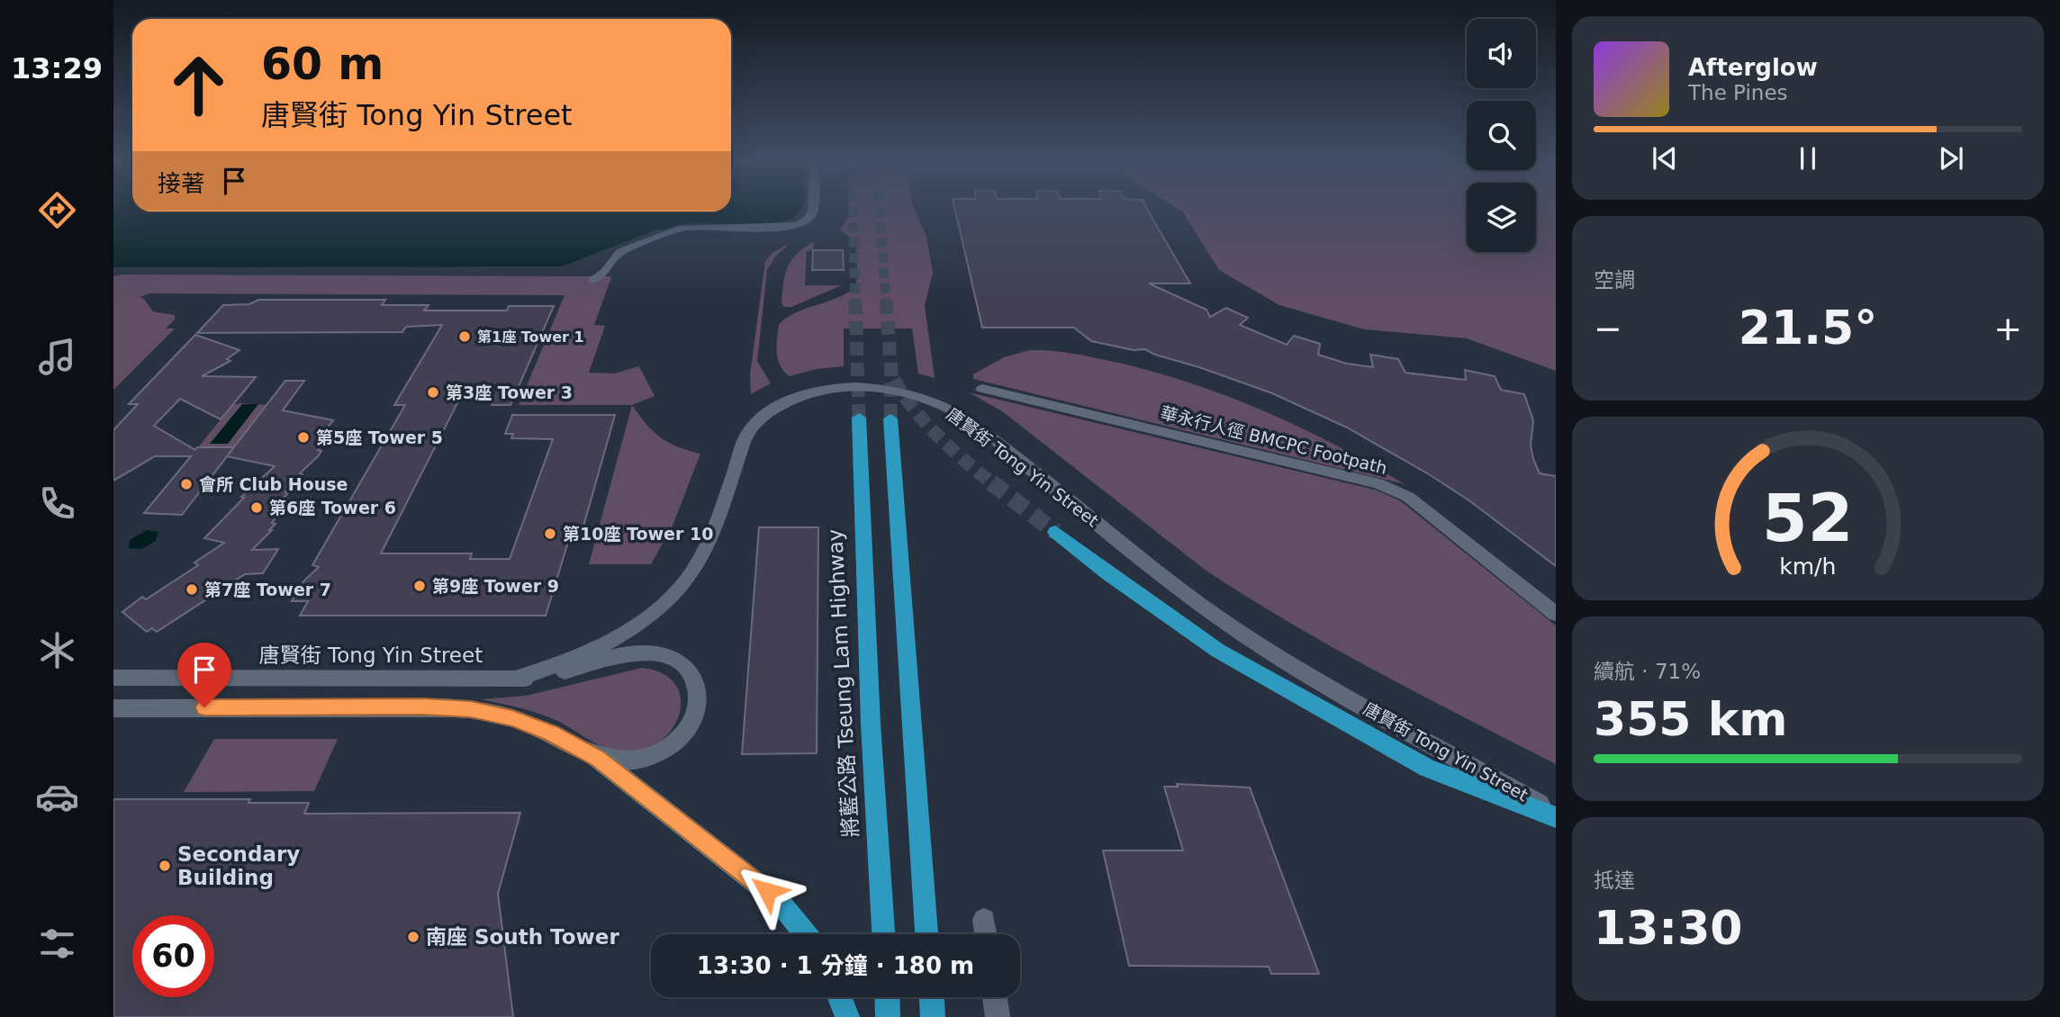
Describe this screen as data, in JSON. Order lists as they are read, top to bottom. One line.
{"streets":{"main road":["將藍公路 Tseung Lam Highway"],"street":["華永行人徑 BMCPC Footpath","唐賢街 Tong Yin Street"]},"places":["第1座 Tower 1","第3座 Tower 3","第5座 Tower 5","會所 Club House","第6座 Tower 6","第10座 Tower 10","第9座 Tower 9","第7座 Tower 7","Secondary Building","南座 South Tower"],"page":{"tabs":"13:29","turn":["60 m","唐賢街 Tong Yin Street"],"song":["Afterglow","The Pines"],"then":"接著","tile":["空調",["續航 · 71%","355 km"],["抵達","13:30"]],"heat":["−","21.5°","+"],"limit":"60","trip":"13:30 · 1 分鐘 · 180 m","gauge":["52","km/h"]}}
